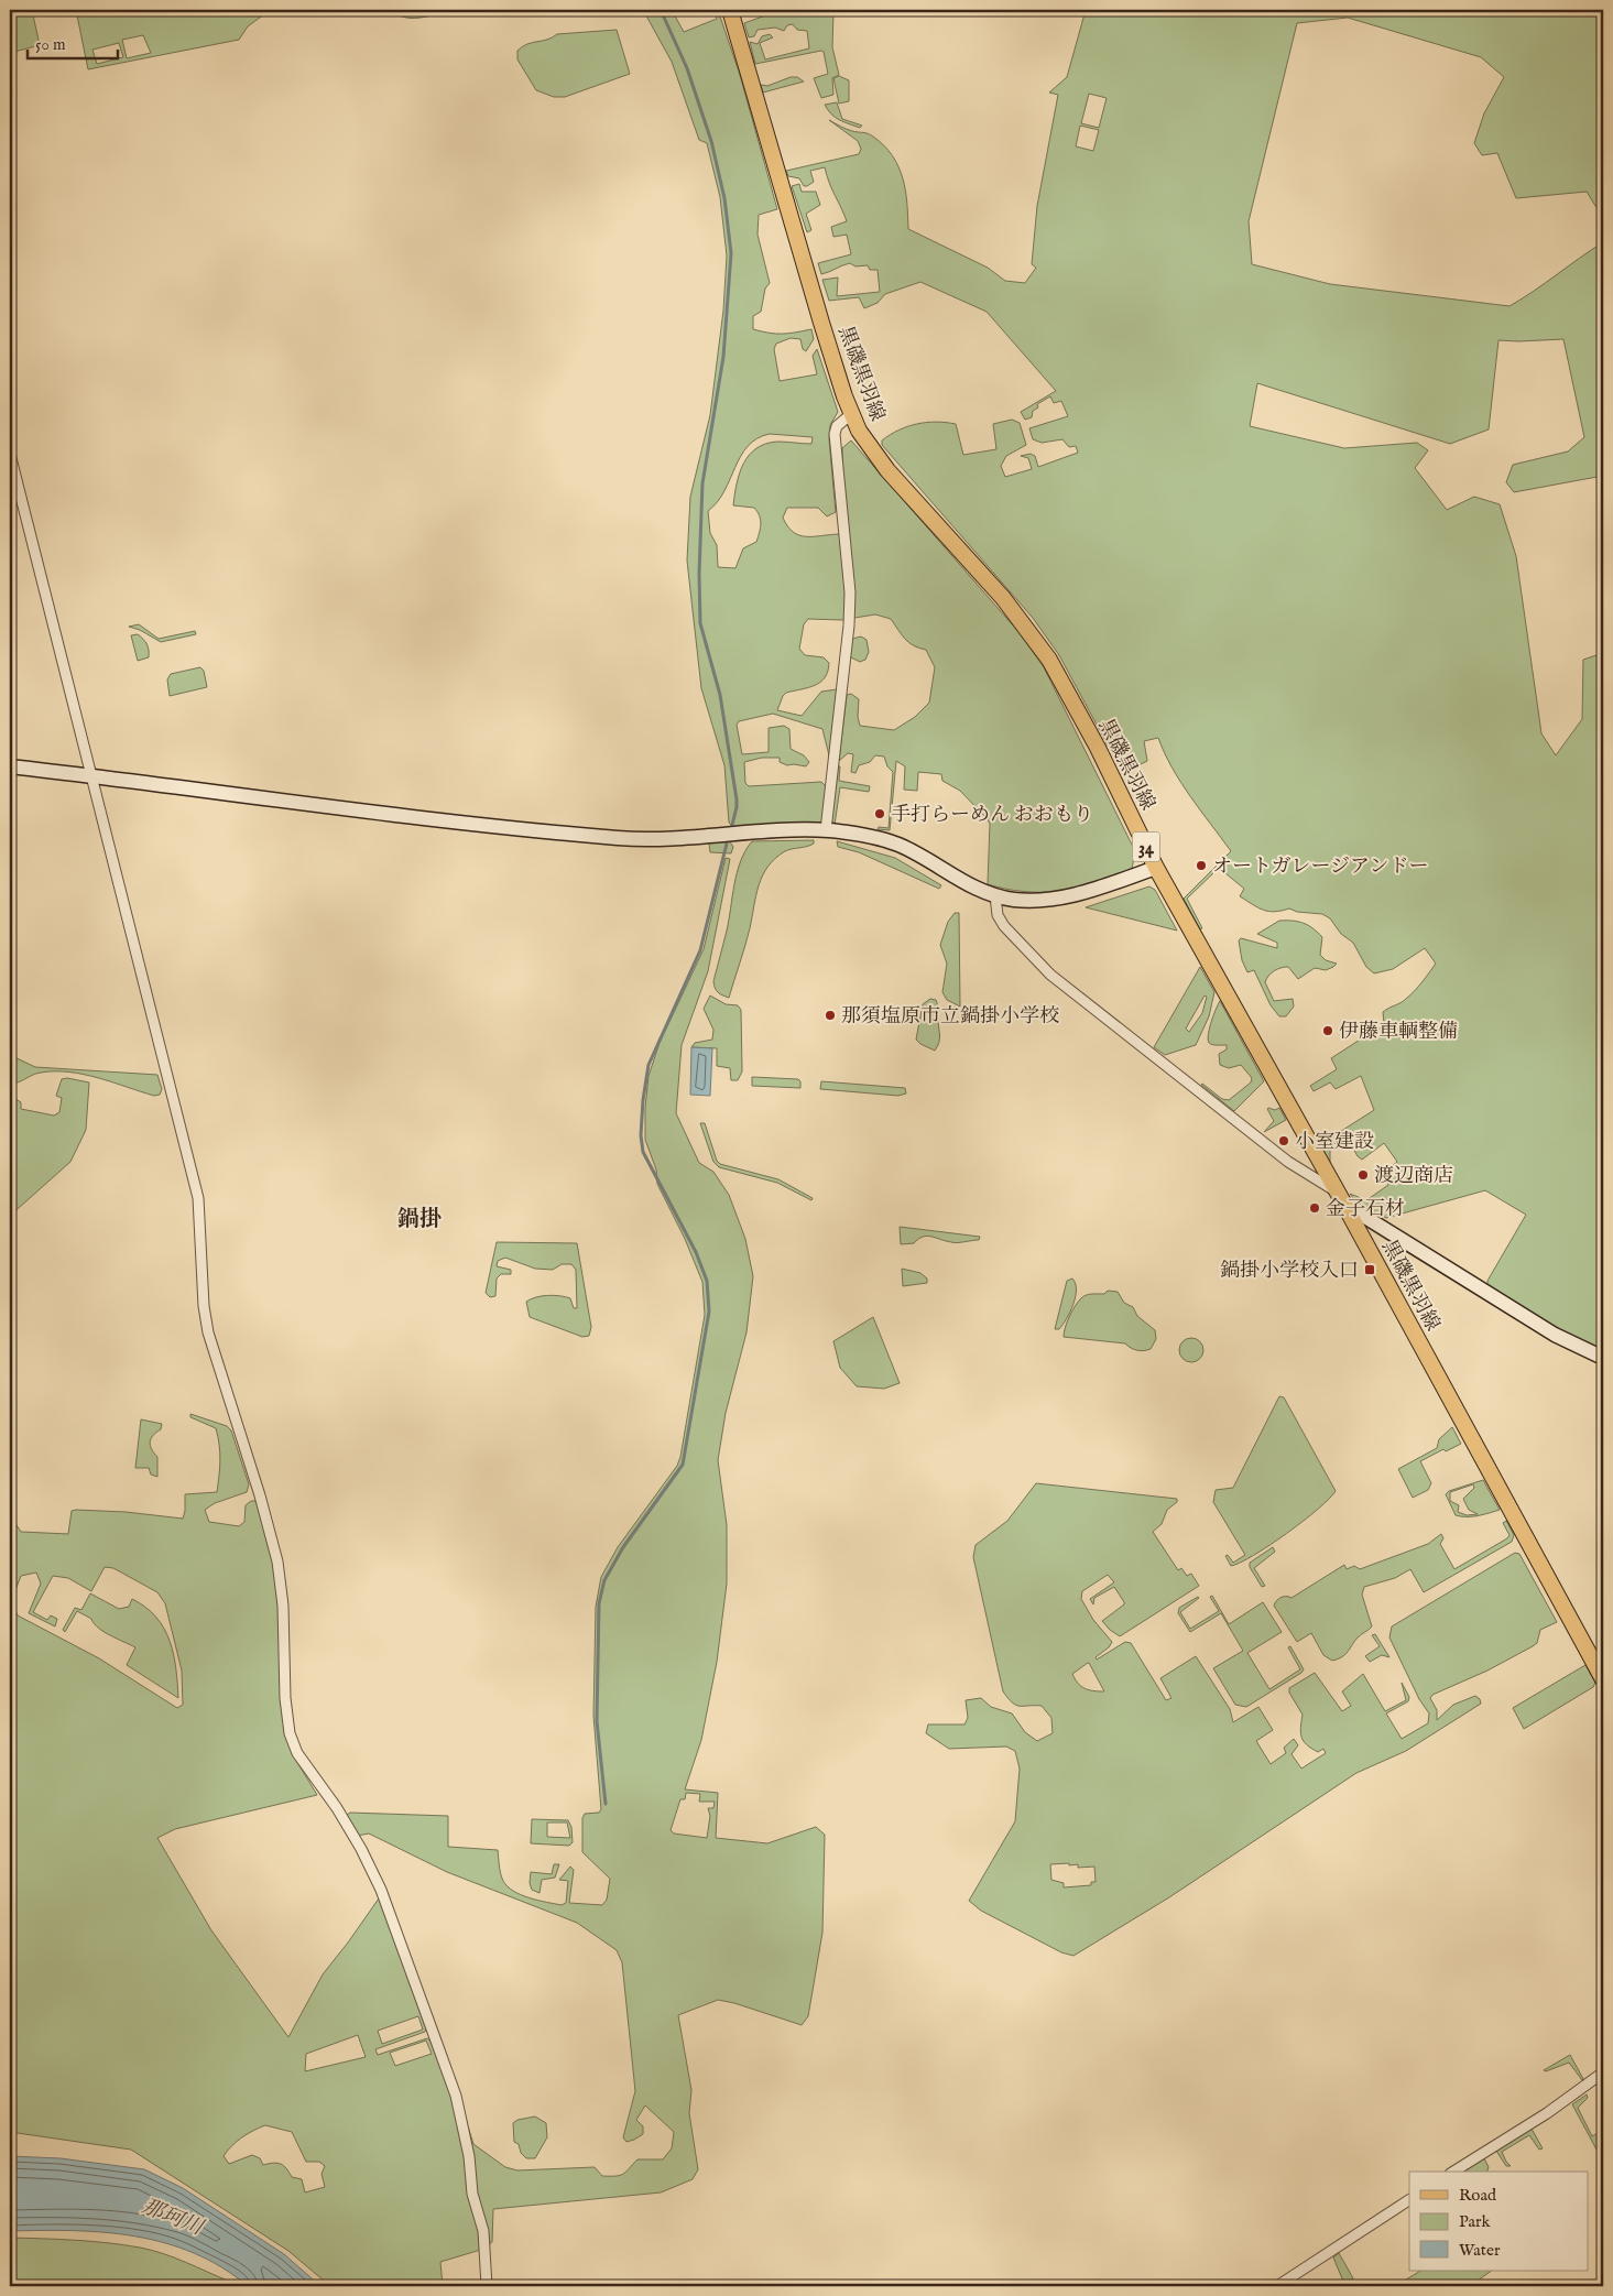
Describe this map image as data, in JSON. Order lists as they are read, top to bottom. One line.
{"streets":{"main road":["黒磯黒羽線","34"]},"districts":["鍋掛"],"water":["那珂川"],"places":{"other":["手打らーめん おおもり","オートガレージアンドー","那須塩原市立鍋掛小学校","伊藤車輌整備","小室建設","渡辺商店","金子石材"],"transit":["鍋掛小学校入口"]},"legend":["Road","Park","Water"],"scale_bar":"50 m"}
